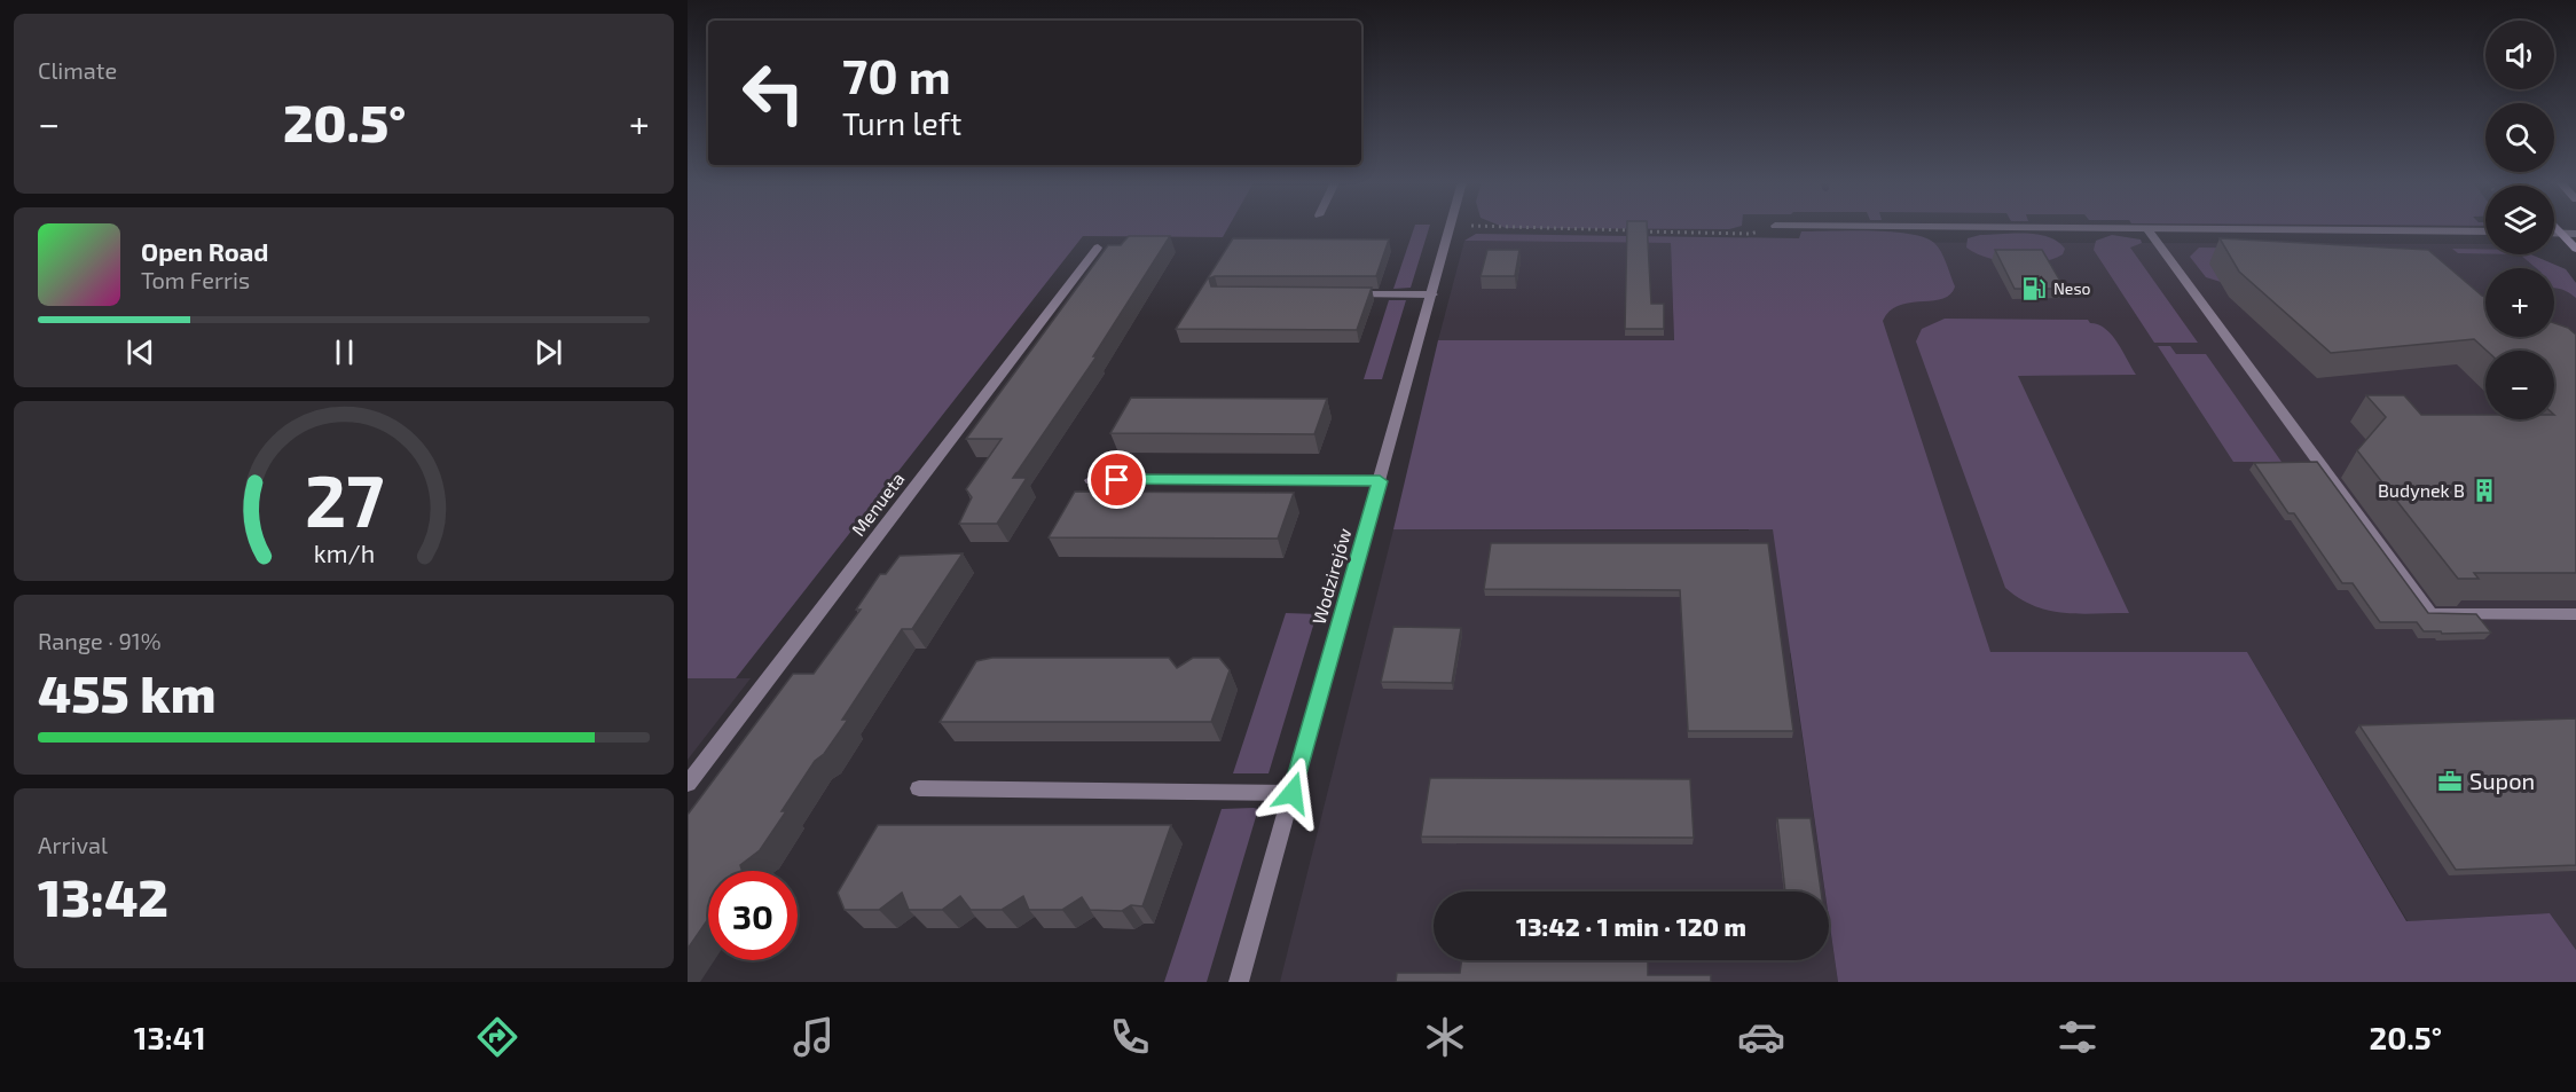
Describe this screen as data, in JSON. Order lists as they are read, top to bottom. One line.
{"streets":{"street":["Menueta","Wodzirejów"]},"places":{"fuel station":["Neso"],"building":["Budynek B"],"office":["Supon"]},"page":{"tile":["Climate",["Range · 91%","455 km"],["Arrival","13:42"]],"map_buttons":["+","−"],"turn":["70 m","Turn left"],"heat":["−","20.5°","+"],"song":["Open Road","Tom Ferris"],"limit":"30","trip":"13:42 · 1 min · 120 m","tabs":["13:41","20.5°"],"gauge":["27","km/h"]}}
